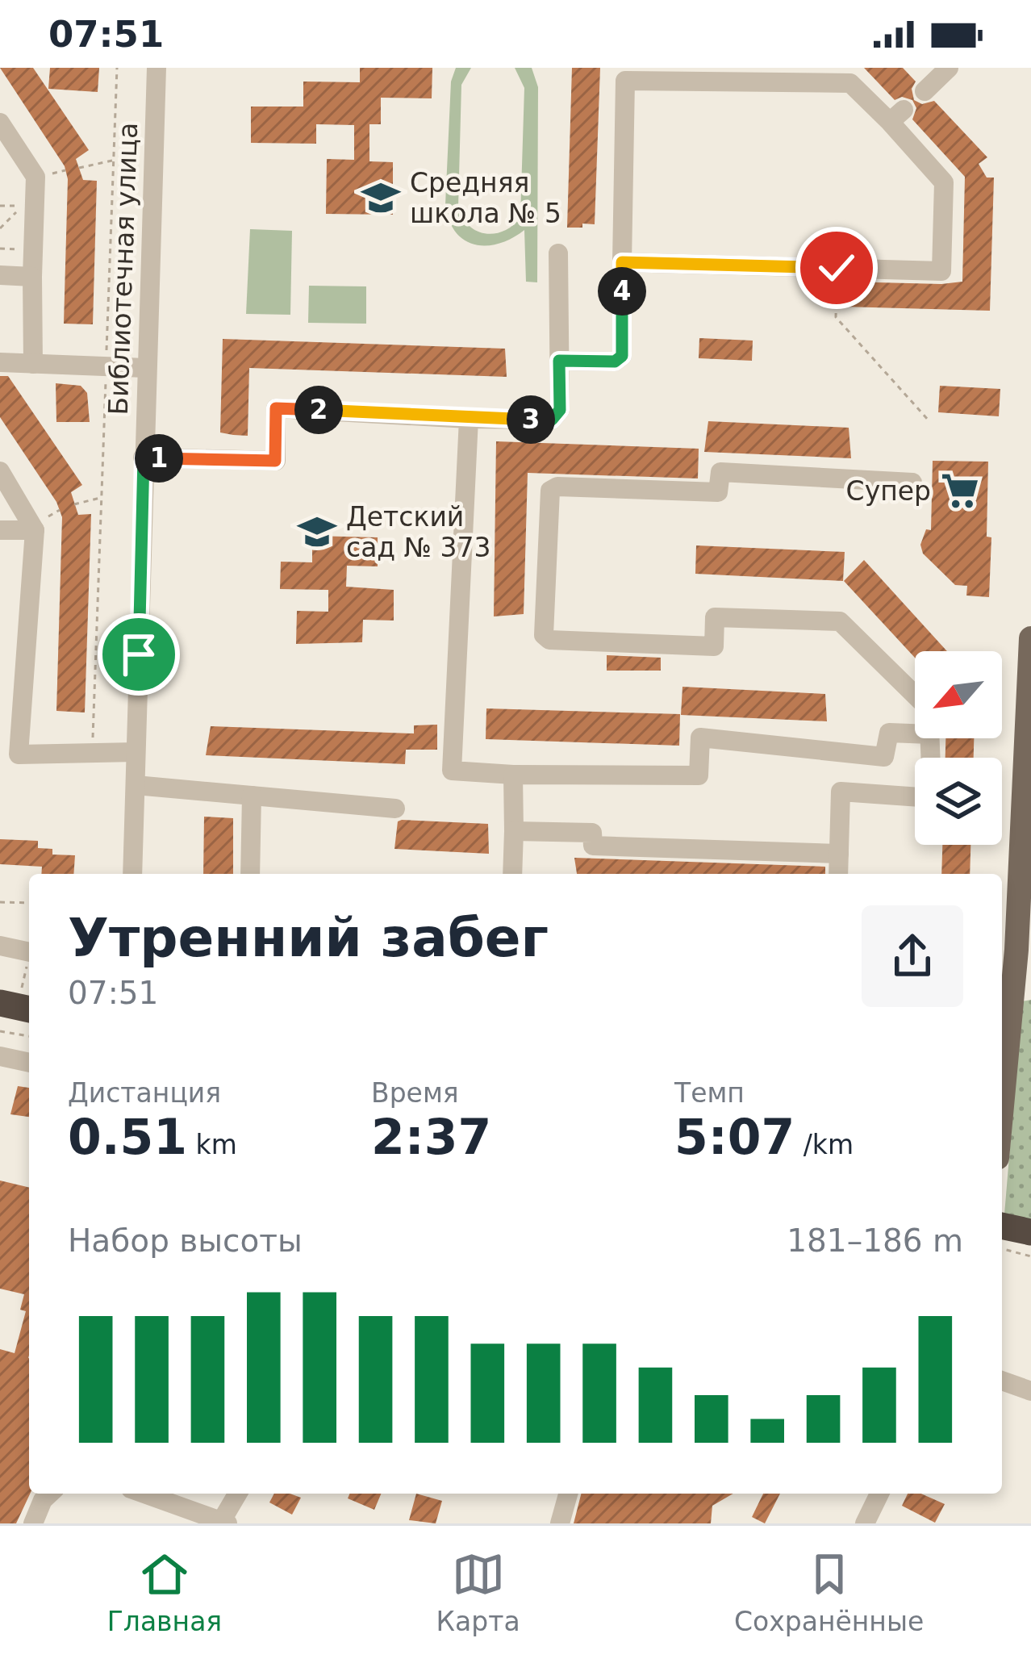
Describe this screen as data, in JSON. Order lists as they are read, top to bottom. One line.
{"streets":{"street":["Библиотечная улица"]},"places":{"school or university":["Средняя школа № 5","Детский сад № 373"],"supermarket":["Супер"]},"north":"bottom left","page":{"status":"07:51","pins":["4","2","3","1"],"heading":["Утренний забег","07:51"],"stats":[["Дистанция","0.51 km"],["Время","2:37"],["Темп","5:07 /km"]],"chart":["Набор высоты","181–186 m"],"tabs":["Главная","Карта","Сохранённые"]}}
